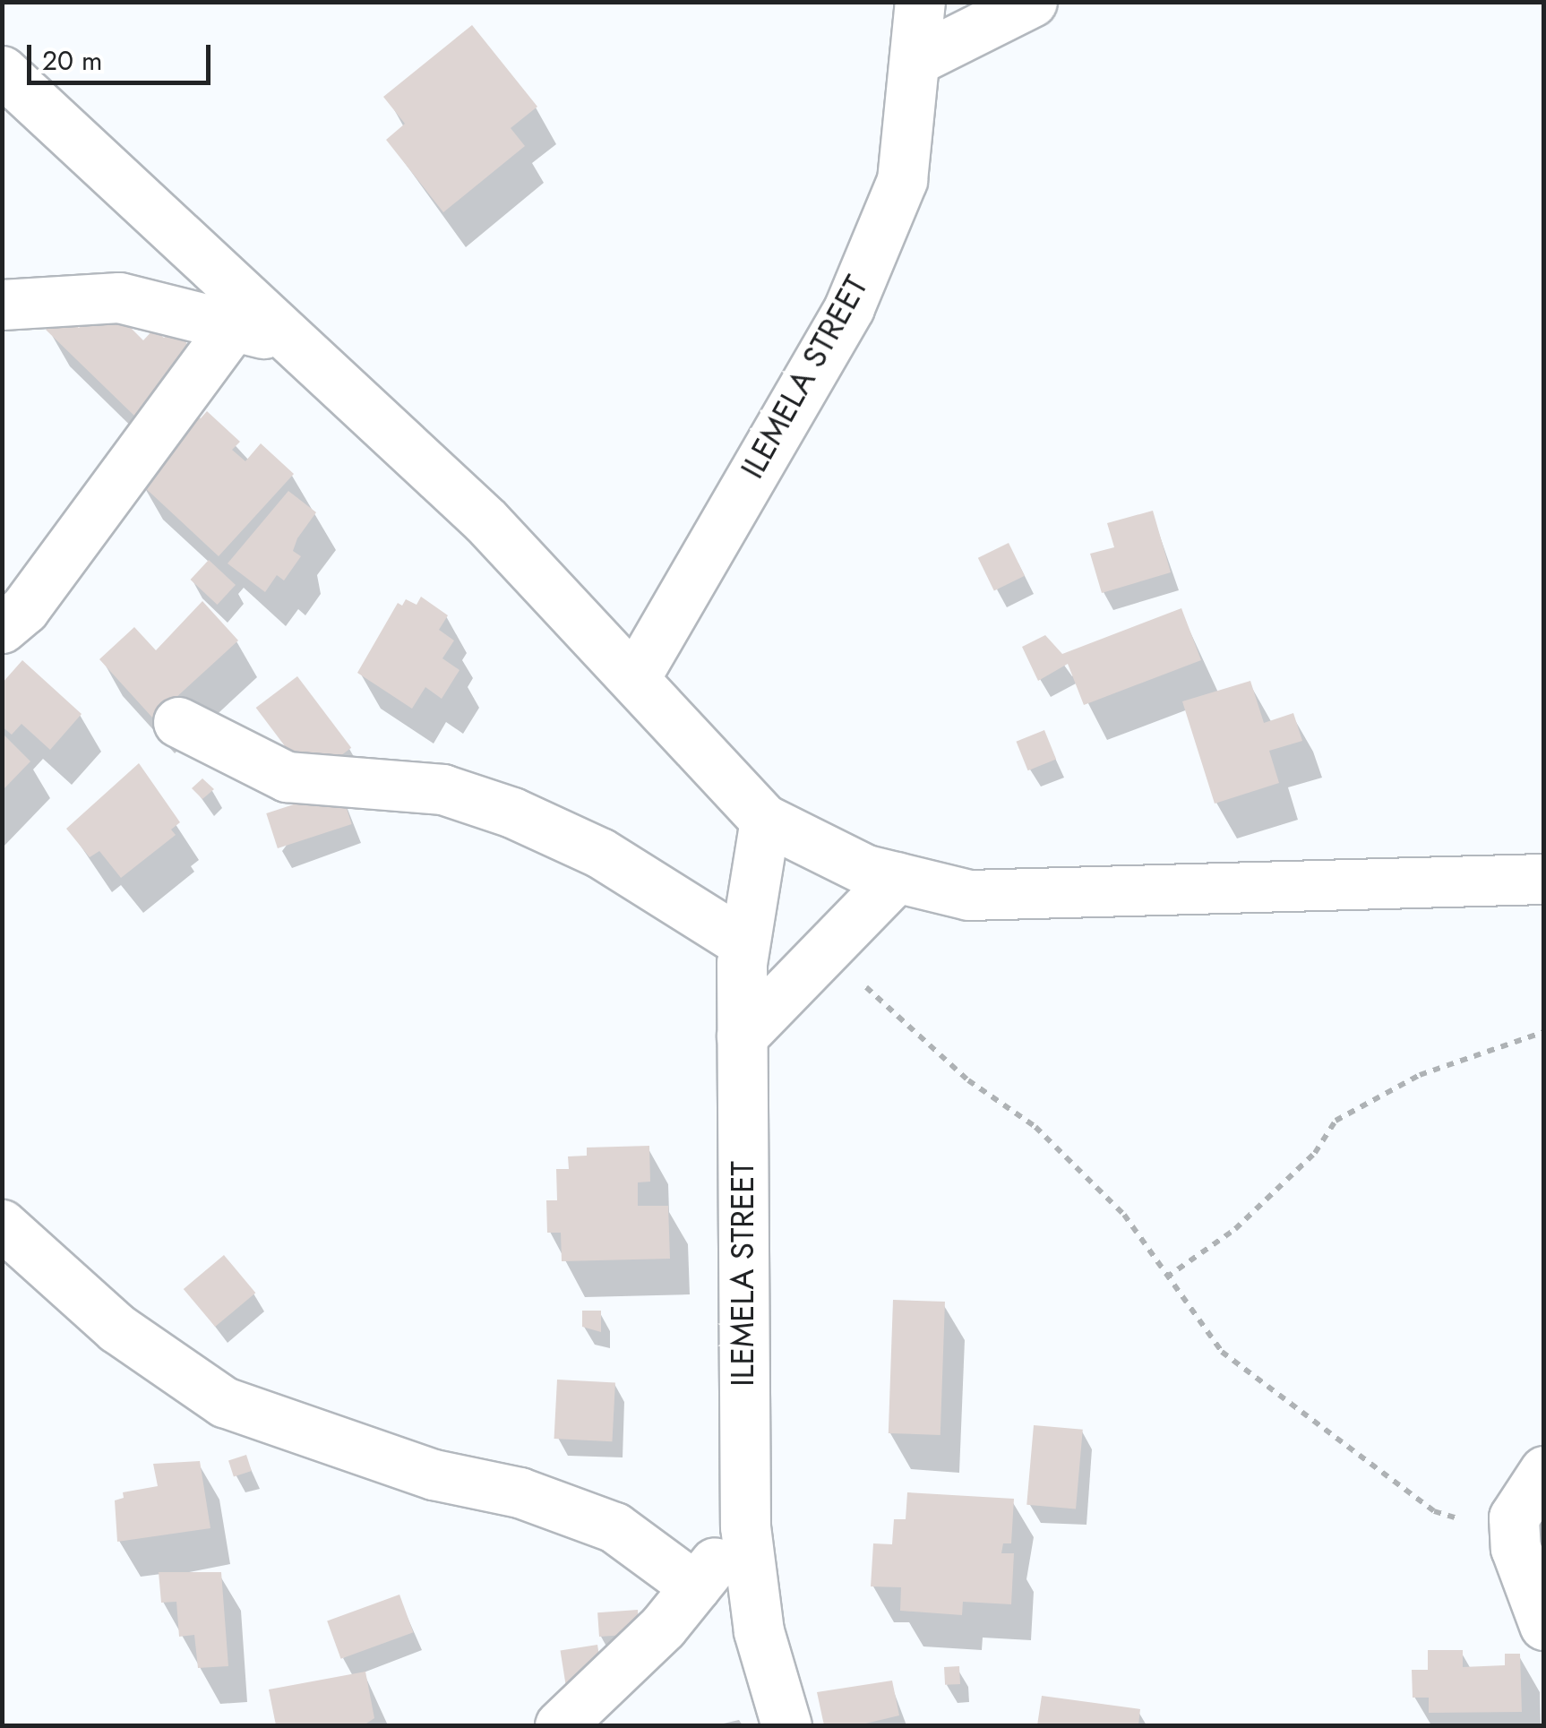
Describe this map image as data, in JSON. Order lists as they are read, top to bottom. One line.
{"streets":{"street":["ILEMELA STREET"]},"scale_bar":"20 m"}
